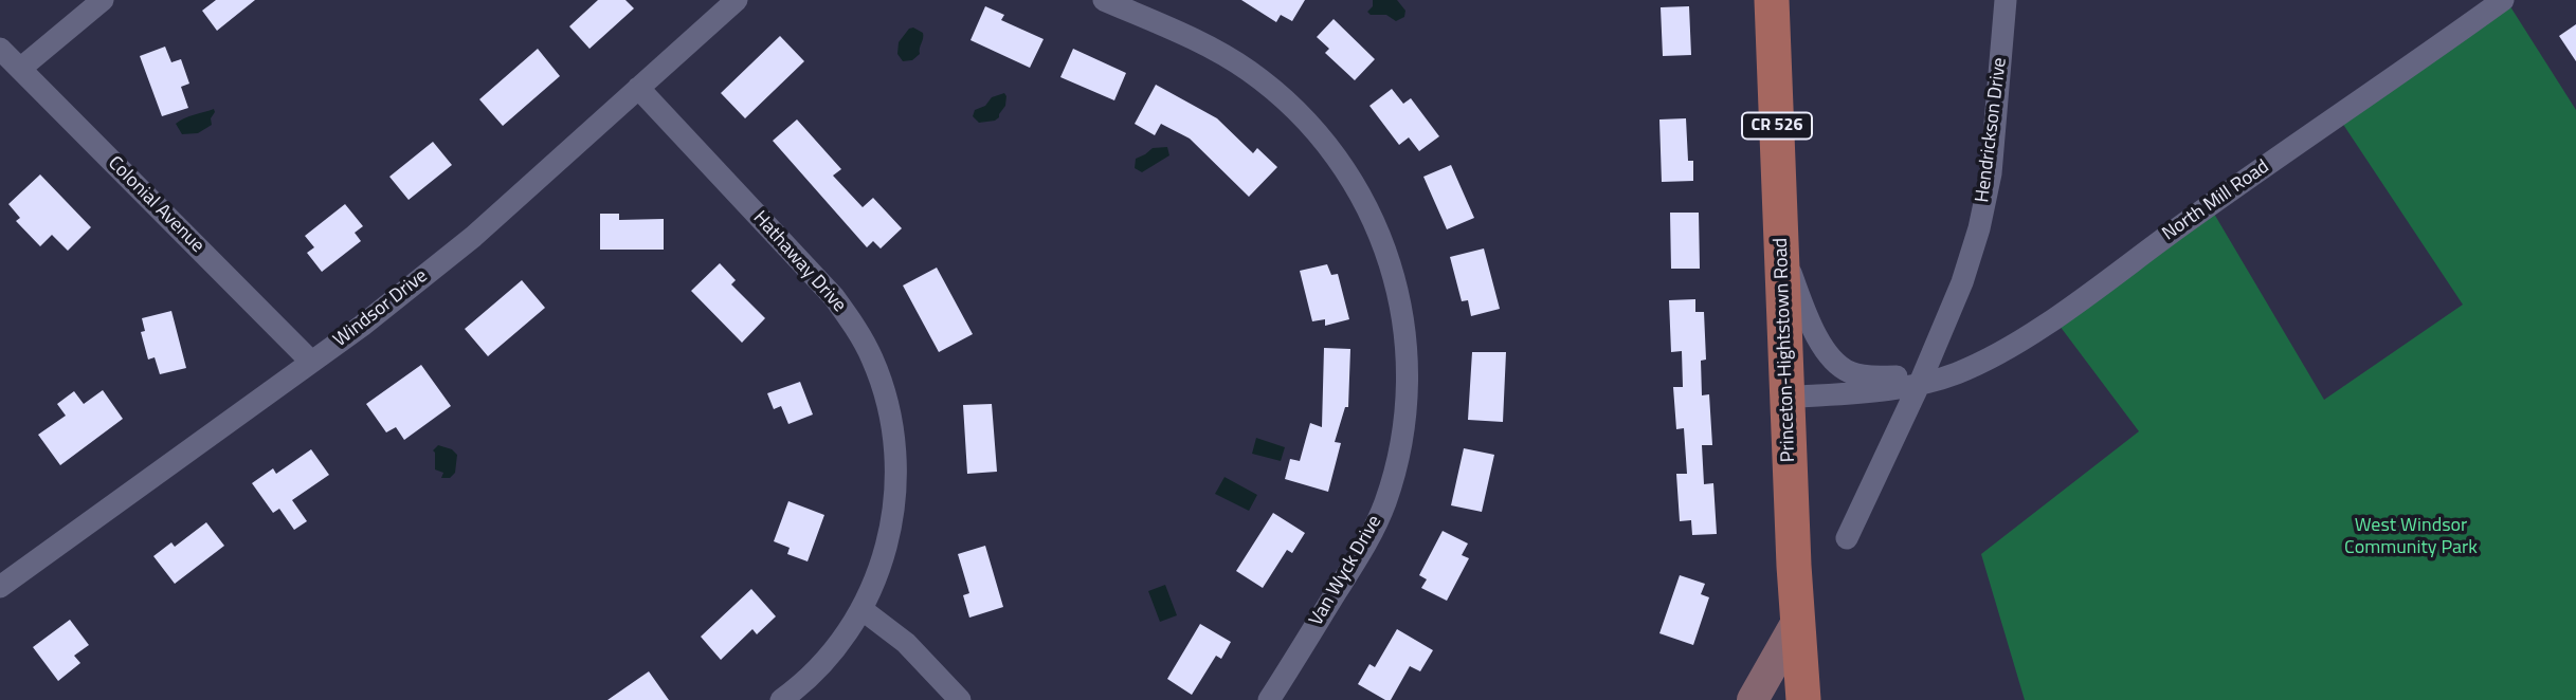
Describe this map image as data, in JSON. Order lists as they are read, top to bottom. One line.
{"streets":{"main road":["CR 526","Princeton-Hightstown Road"],"street":["Hendrickson Drive","North Mill Road","Colonial Avenue","Hathaway Drive","Windsor Drive","Van Wyck Drive"]},"crossings":[["Hendrickson Drive","North Mill Road"],["North Mill Road","Princeton-Hightstown Road"],["Colonial Avenue","Windsor Drive"],["Hathaway Drive","Windsor Drive"]],"parks":["West Windsor Community Park"]}
